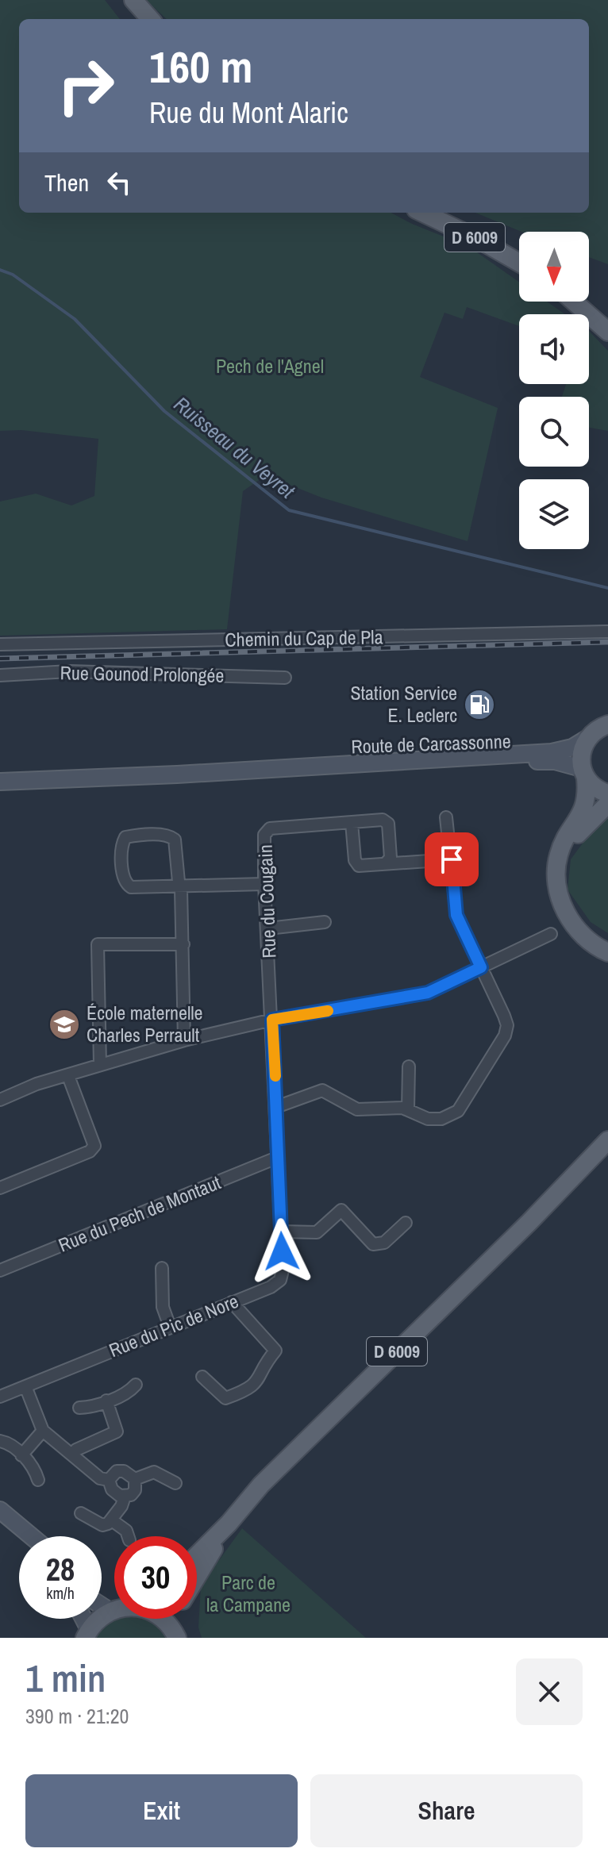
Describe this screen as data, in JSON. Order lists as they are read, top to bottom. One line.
{"streets":{"main road":["D 6009","Route de Carcassonne"],"street":["Chemin du Cap de Pla","Rue Gounod Prolongée","Rue du Cougain","Rue du Pech de Montaut","Rue du Pic de Nore"]},"crossings":[["Rue du Cougain","Rue du Pic de Nore"],["Rue du Pech de Montaut","Rue du Pic de Nore"]],"water":["Ruisseau du Veyret"],"parks":["Pech de l'Agnel","Parc de la Campane"],"places":{"fuel station":["Station Service E. Leclerc"],"school or university":["École maternelle Charles Perrault"]},"north":"bottom","page":{"turn":["160 m","Rue du Mont Alaric"],"then":"Then","speed":"28 km/h","limit":"30","heading":["1 min","390 m · 21:20"],"buttons":["Exit","Share"]}}
